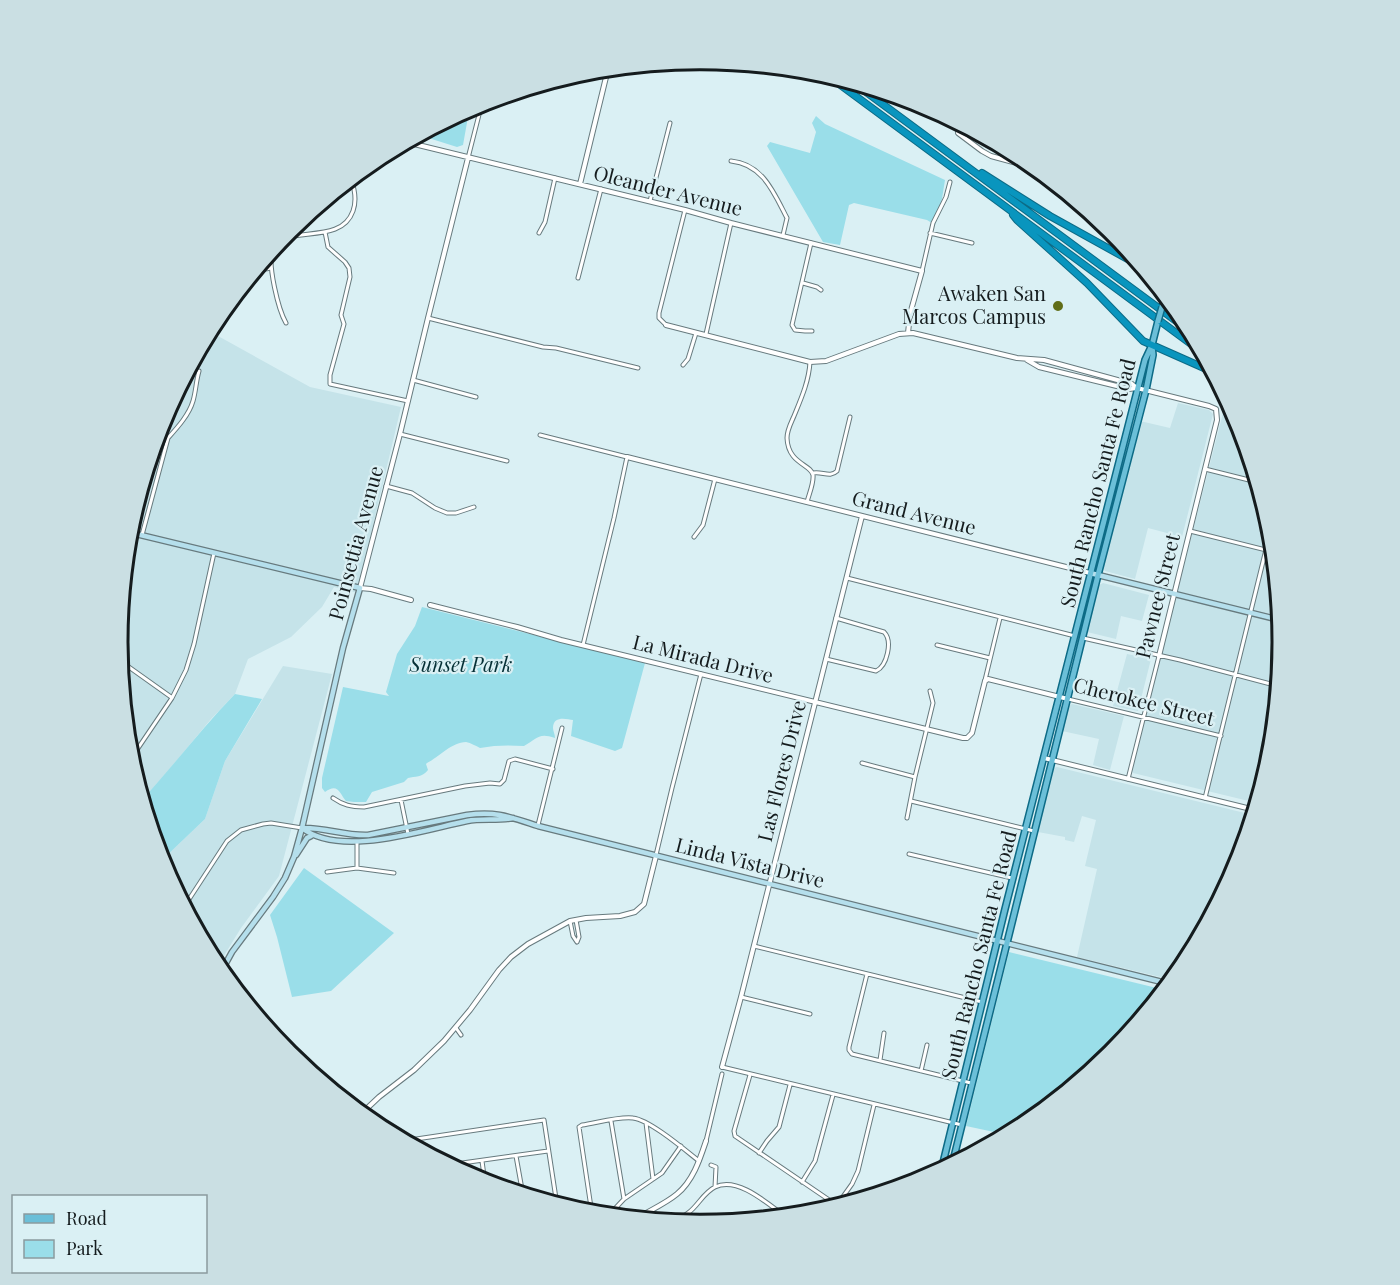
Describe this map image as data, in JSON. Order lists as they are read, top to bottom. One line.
{"streets":{"main road":["South Rancho Santa Fe Road","Grand Avenue","Poinsettia Avenue","Linda Vista Drive"],"street":["Oleander Avenue","Pawnee Street","La Mirada Drive","Cherokee Street","Las Flores Drive"]},"crossings":[["Oleander Avenue","Poinsettia Avenue"],["South Rancho Santa Fe Road","Grand Avenue"],["South Rancho Santa Fe Road","Pawnee Street"],["South Rancho Santa Fe Road","Cherokee Street"],["South Rancho Santa Fe Road","Linda Vista Drive"],["Grand Avenue","Pawnee Street"],["Grand Avenue","Las Flores Drive"],["Pawnee Street","Cherokee Street"],["La Mirada Drive","Cherokee Street"],["La Mirada Drive","Las Flores Drive"],["Las Flores Drive","Linda Vista Drive"]],"parks":["Sunset Park"],"places":["Awaken San Marcos Campus"],"legend":["Road","Park"]}
